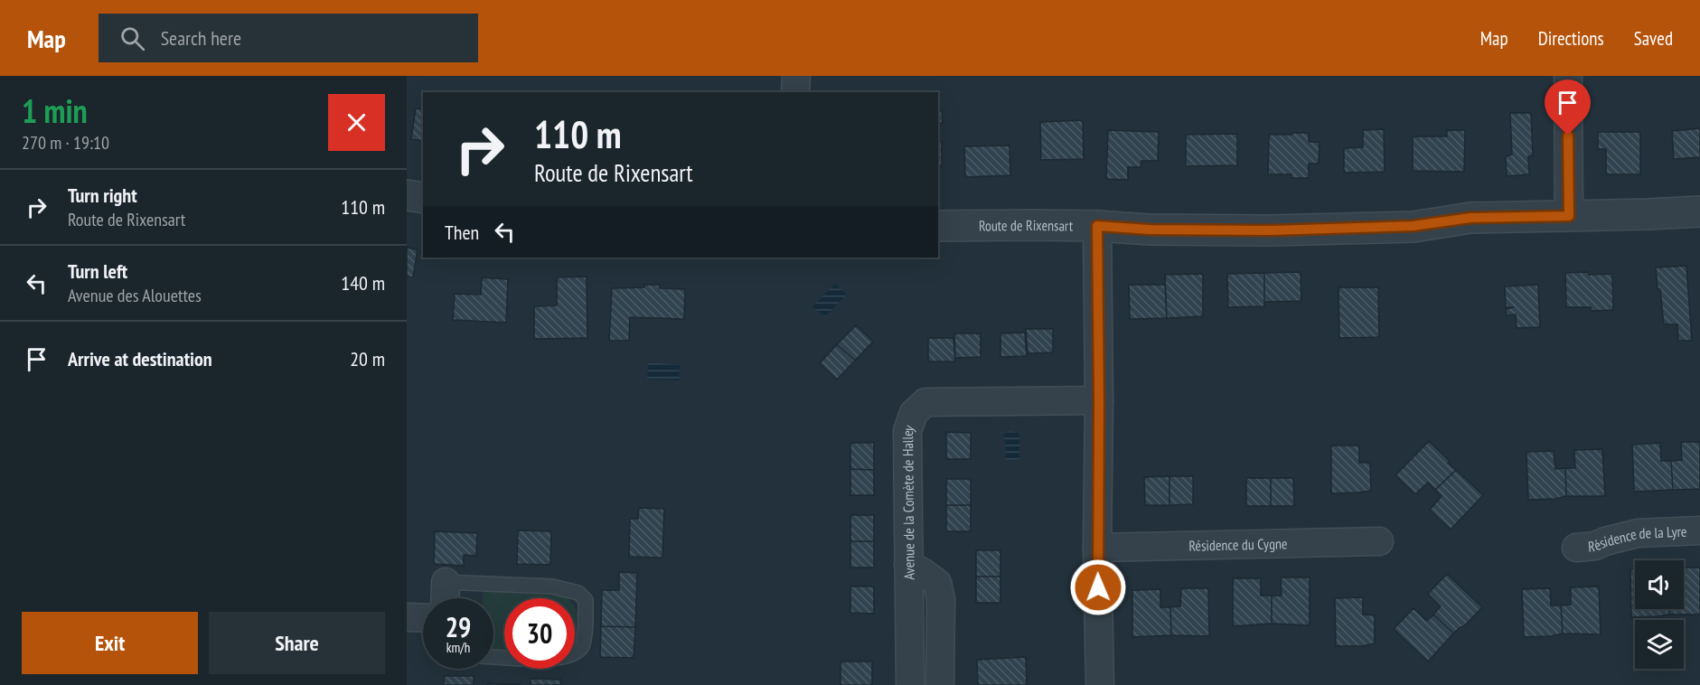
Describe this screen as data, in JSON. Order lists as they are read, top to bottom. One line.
{"streets":{"street":["Route de Rixensart","Avenue de la Comète de Halley","Résidence de la Lyre","Résidence du Cygne"]},"page":{"header":"Map","search":"Search here","nav":["Map","Directions","Saved"],"heading":["1 min","270 m · 19:10"],"turn":["110 m","Route de Rixensart"],"list":[{"name":"Turn right","note":"Route de Rixensart","value":"110 m"},{"name":"Turn left","note":"Avenue des Alouettes","value":"140 m"},{"name":"Arrive at destination","value":"20 m"}],"then":"Then","speed":"29 km/h","limit":"30","buttons":["Exit","Share"]}}
